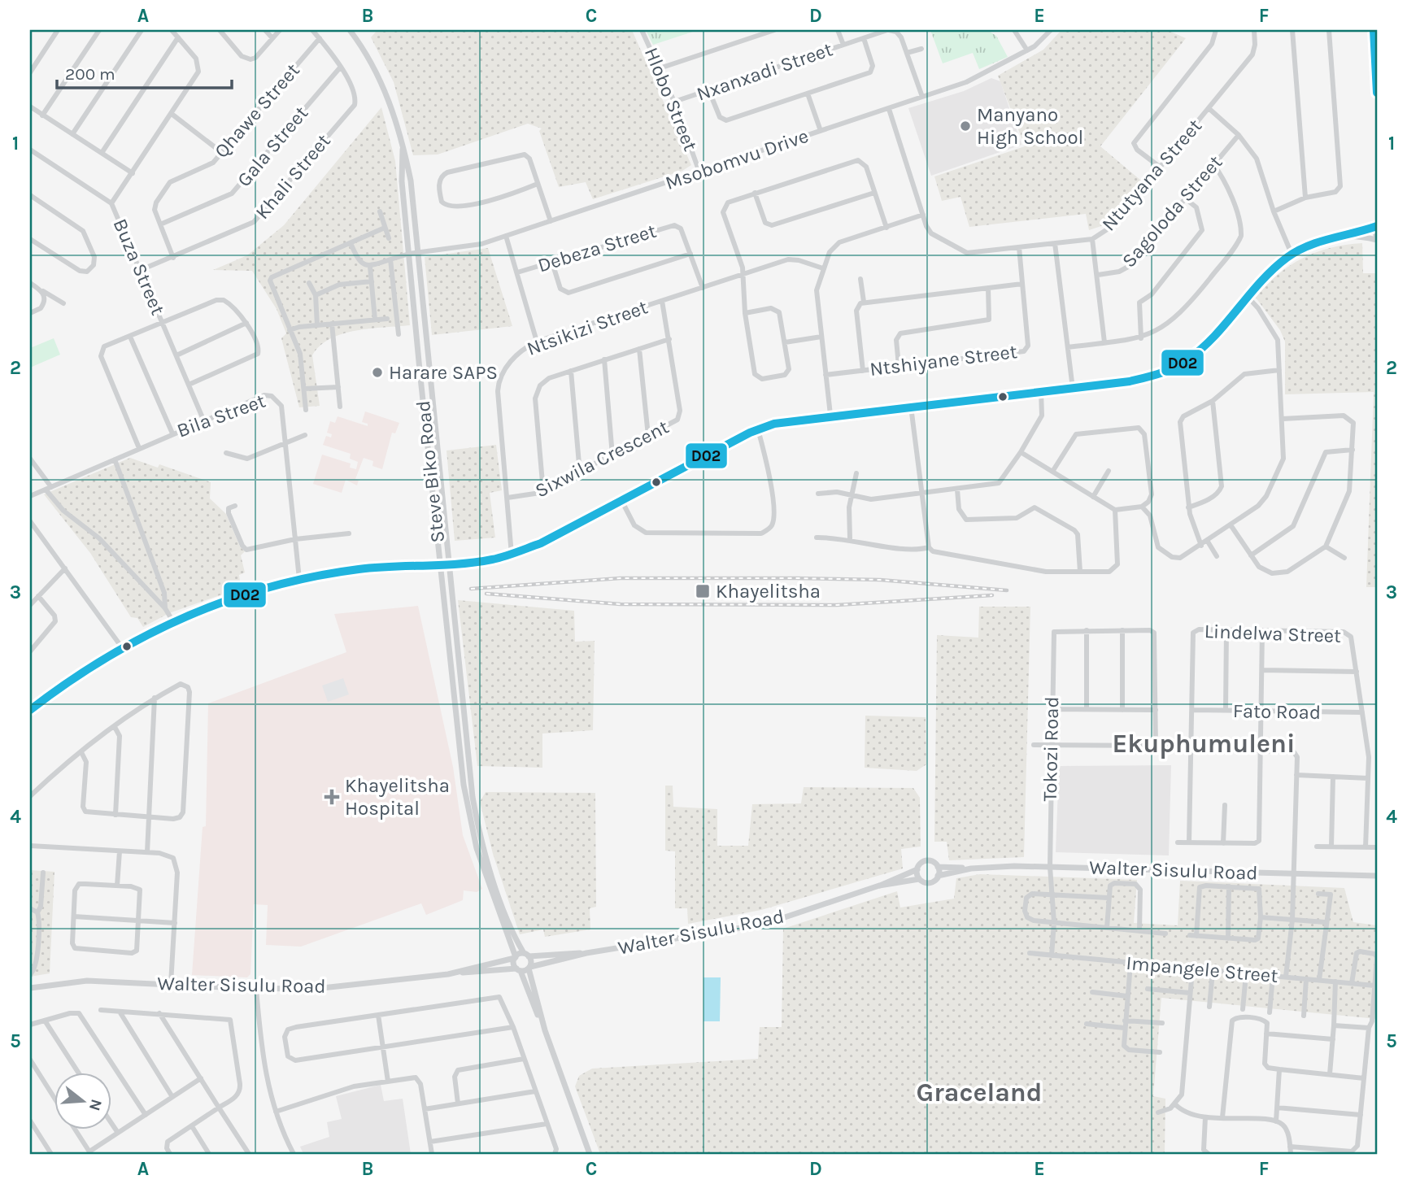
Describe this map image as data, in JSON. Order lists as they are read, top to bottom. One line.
{"streets":{"street":["Nxanxadi Street","Hlobo Street","Qhawe Street","Gala Street","Msobomvu Drive","Ntutyana Street","Khali Street","Sagoloda Street","Debeza Street","Buza Street","Ntsikizi Street","Ntshiyane Street","Bila Street","Sixwila Crescent","Steve Biko Road","Lindelwa Street","Fato Road","Tokozi Road","Walter Sisulu Road","Impangele Street"]},"crossings":[["Nxanxadi Street","Hlobo Street"],["Nxanxadi Street","Msobomvu Drive"],["Hlobo Street","Msobomvu Drive"],["Qhawe Street","Gala Street"],["Qhawe Street","Khali Street"],["Gala Street","Khali Street"],["Msobomvu Drive","Ntutyana Street"],["Msobomvu Drive","Steve Biko Road"],["Ntutyana Street","Ntshiyane Street"],["Khali Street","Buza Street"],["Debeza Street","Ntsikizi Street"],["Buza Street","Bila Street"],["Ntsikizi Street","Sixwila Crescent"],["Steve Biko Road","Walter Sisulu Road"],["Lindelwa Street","Fato Road"],["Tokozi Road","Walter Sisulu Road"],["Tokozi Road","Impangele Street"]],"districts":["Ekuphumuleni","Graceland"],"places":{"other":["Manyano High School","Harare SAPS"],"transit":["Khayelitsha"],"health":["Khayelitsha Hospital"]},"lines":["transit line D02"],"scale_bar":"200 m","north":"right","grid":{"columns":["A","B","C","D","E","F"],"rows":["1","2","3","4","5"]}}
